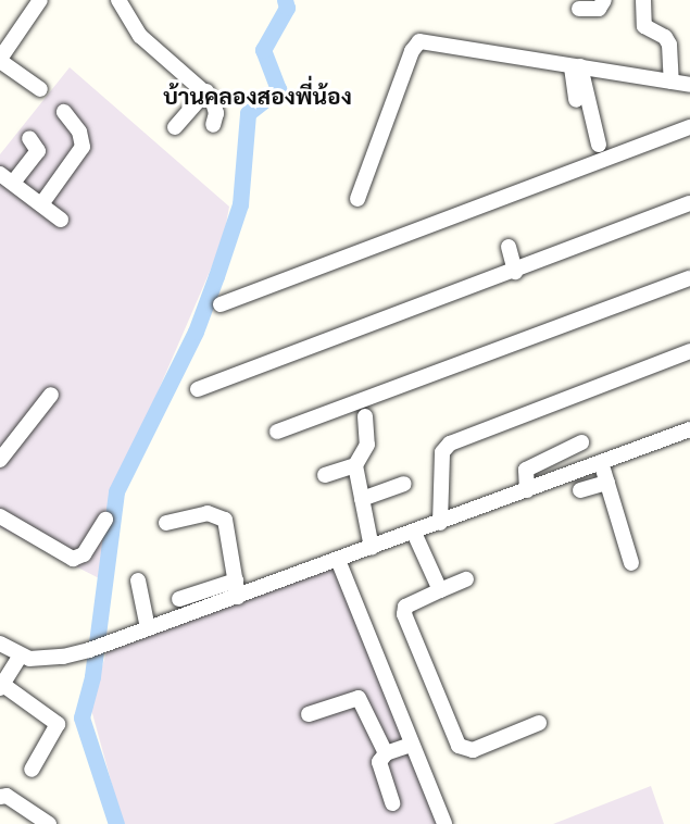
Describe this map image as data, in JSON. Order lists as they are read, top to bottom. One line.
{"districts":["บ้านคลองสองพี่น้อง"]}
